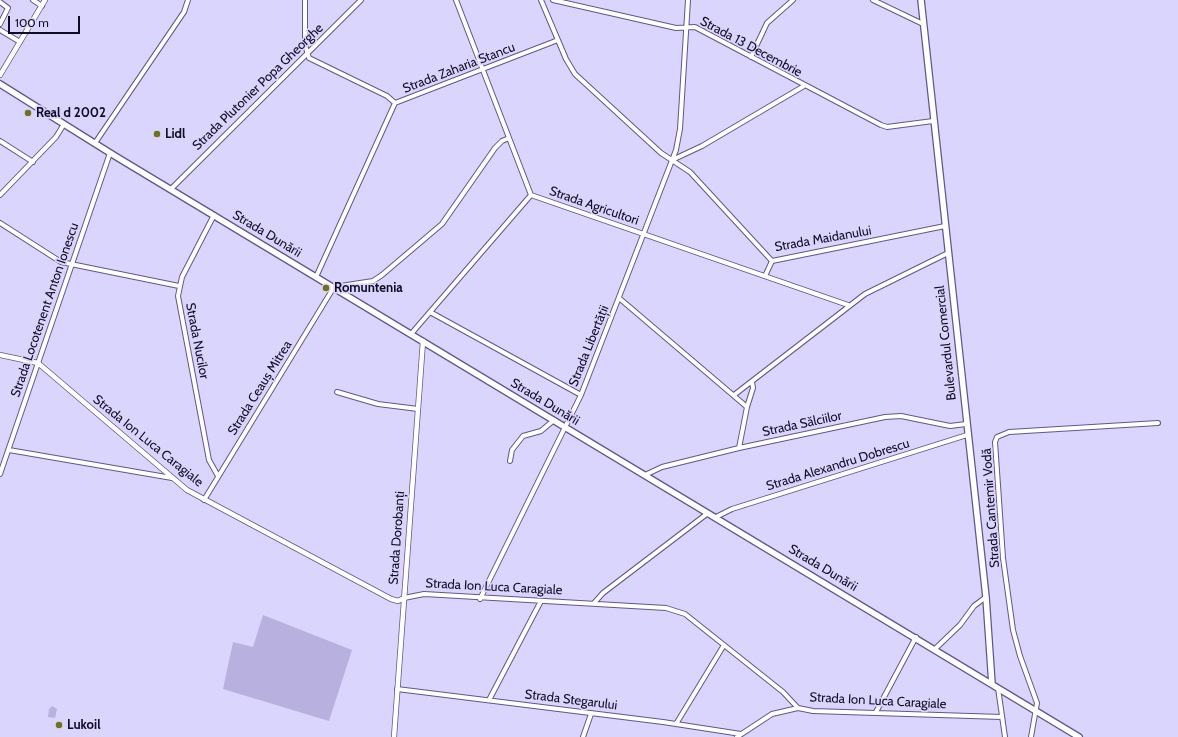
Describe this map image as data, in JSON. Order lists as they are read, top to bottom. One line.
{"streets":{"main road":["Strada Dunării","Bulevardul Comercial"],"street":["Strada 13 Decembrie","Strada Zaharia Stancu","Strada Plutonier Popa Gheorghe","Strada Agricultori","Strada Maidanului","Strada Locotenent Anton Ionescu","Strada Nucilor","Strada Libertății","Strada Ceauș Mitrea","Strada Sălciilor","Strada Ion Luca Caragiale","Strada Alexandru Dobrescu","Strada Cantemir Vodă","Strada Dorobanți","Strada Stegarului"]},"crossings":[["Strada 13 Decembrie","Bulevardul Comercial"],["Strada 13 Decembrie","Strada Libertății"],["Strada Zaharia Stancu","Strada Plutonier Popa Gheorghe"],["Strada Zaharia Stancu","Strada Agricultori"],["Strada Zaharia Stancu","Strada Maidanului"],["Strada Plutonier Popa Gheorghe","Strada Dunării"],["Strada Agricultori","Strada Libertății"],["Strada Dunării","Strada Locotenent Anton Ionescu"],["Strada Dunării","Strada Nucilor"],["Strada Dunării","Bulevardul Comercial"],["Strada Dunării","Strada Libertății"],["Strada Dunării","Strada Ceauș Mitrea"],["Strada Dunării","Strada Sălciilor"],["Strada Dunării","Strada Alexandru Dobrescu"],["Strada Dunării","Strada Cantemir Vodă"],["Strada Dunării","Strada Dorobanți"],["Strada Maidanului","Bulevardul Comercial"],["Strada Maidanului","Strada Libertății"],["Strada Locotenent Anton Ionescu","Strada Ion Luca Caragiale"],["Strada Nucilor","Strada Ceauș Mitrea"],["Bulevardul Comercial","Strada Sălciilor"],["Bulevardul Comercial","Strada Alexandru Dobrescu"],["Strada Libertății","Strada Ion Luca Caragiale"],["Strada Ceauș Mitrea","Strada Ion Luca Caragiale"],["Strada Ion Luca Caragiale","Strada Dorobanți"],["Strada Dorobanți","Strada Stegarului"]],"places":["Real d 2002","Lidl","Romuntenia","Lukoil"],"scale_bar":"100 m"}
